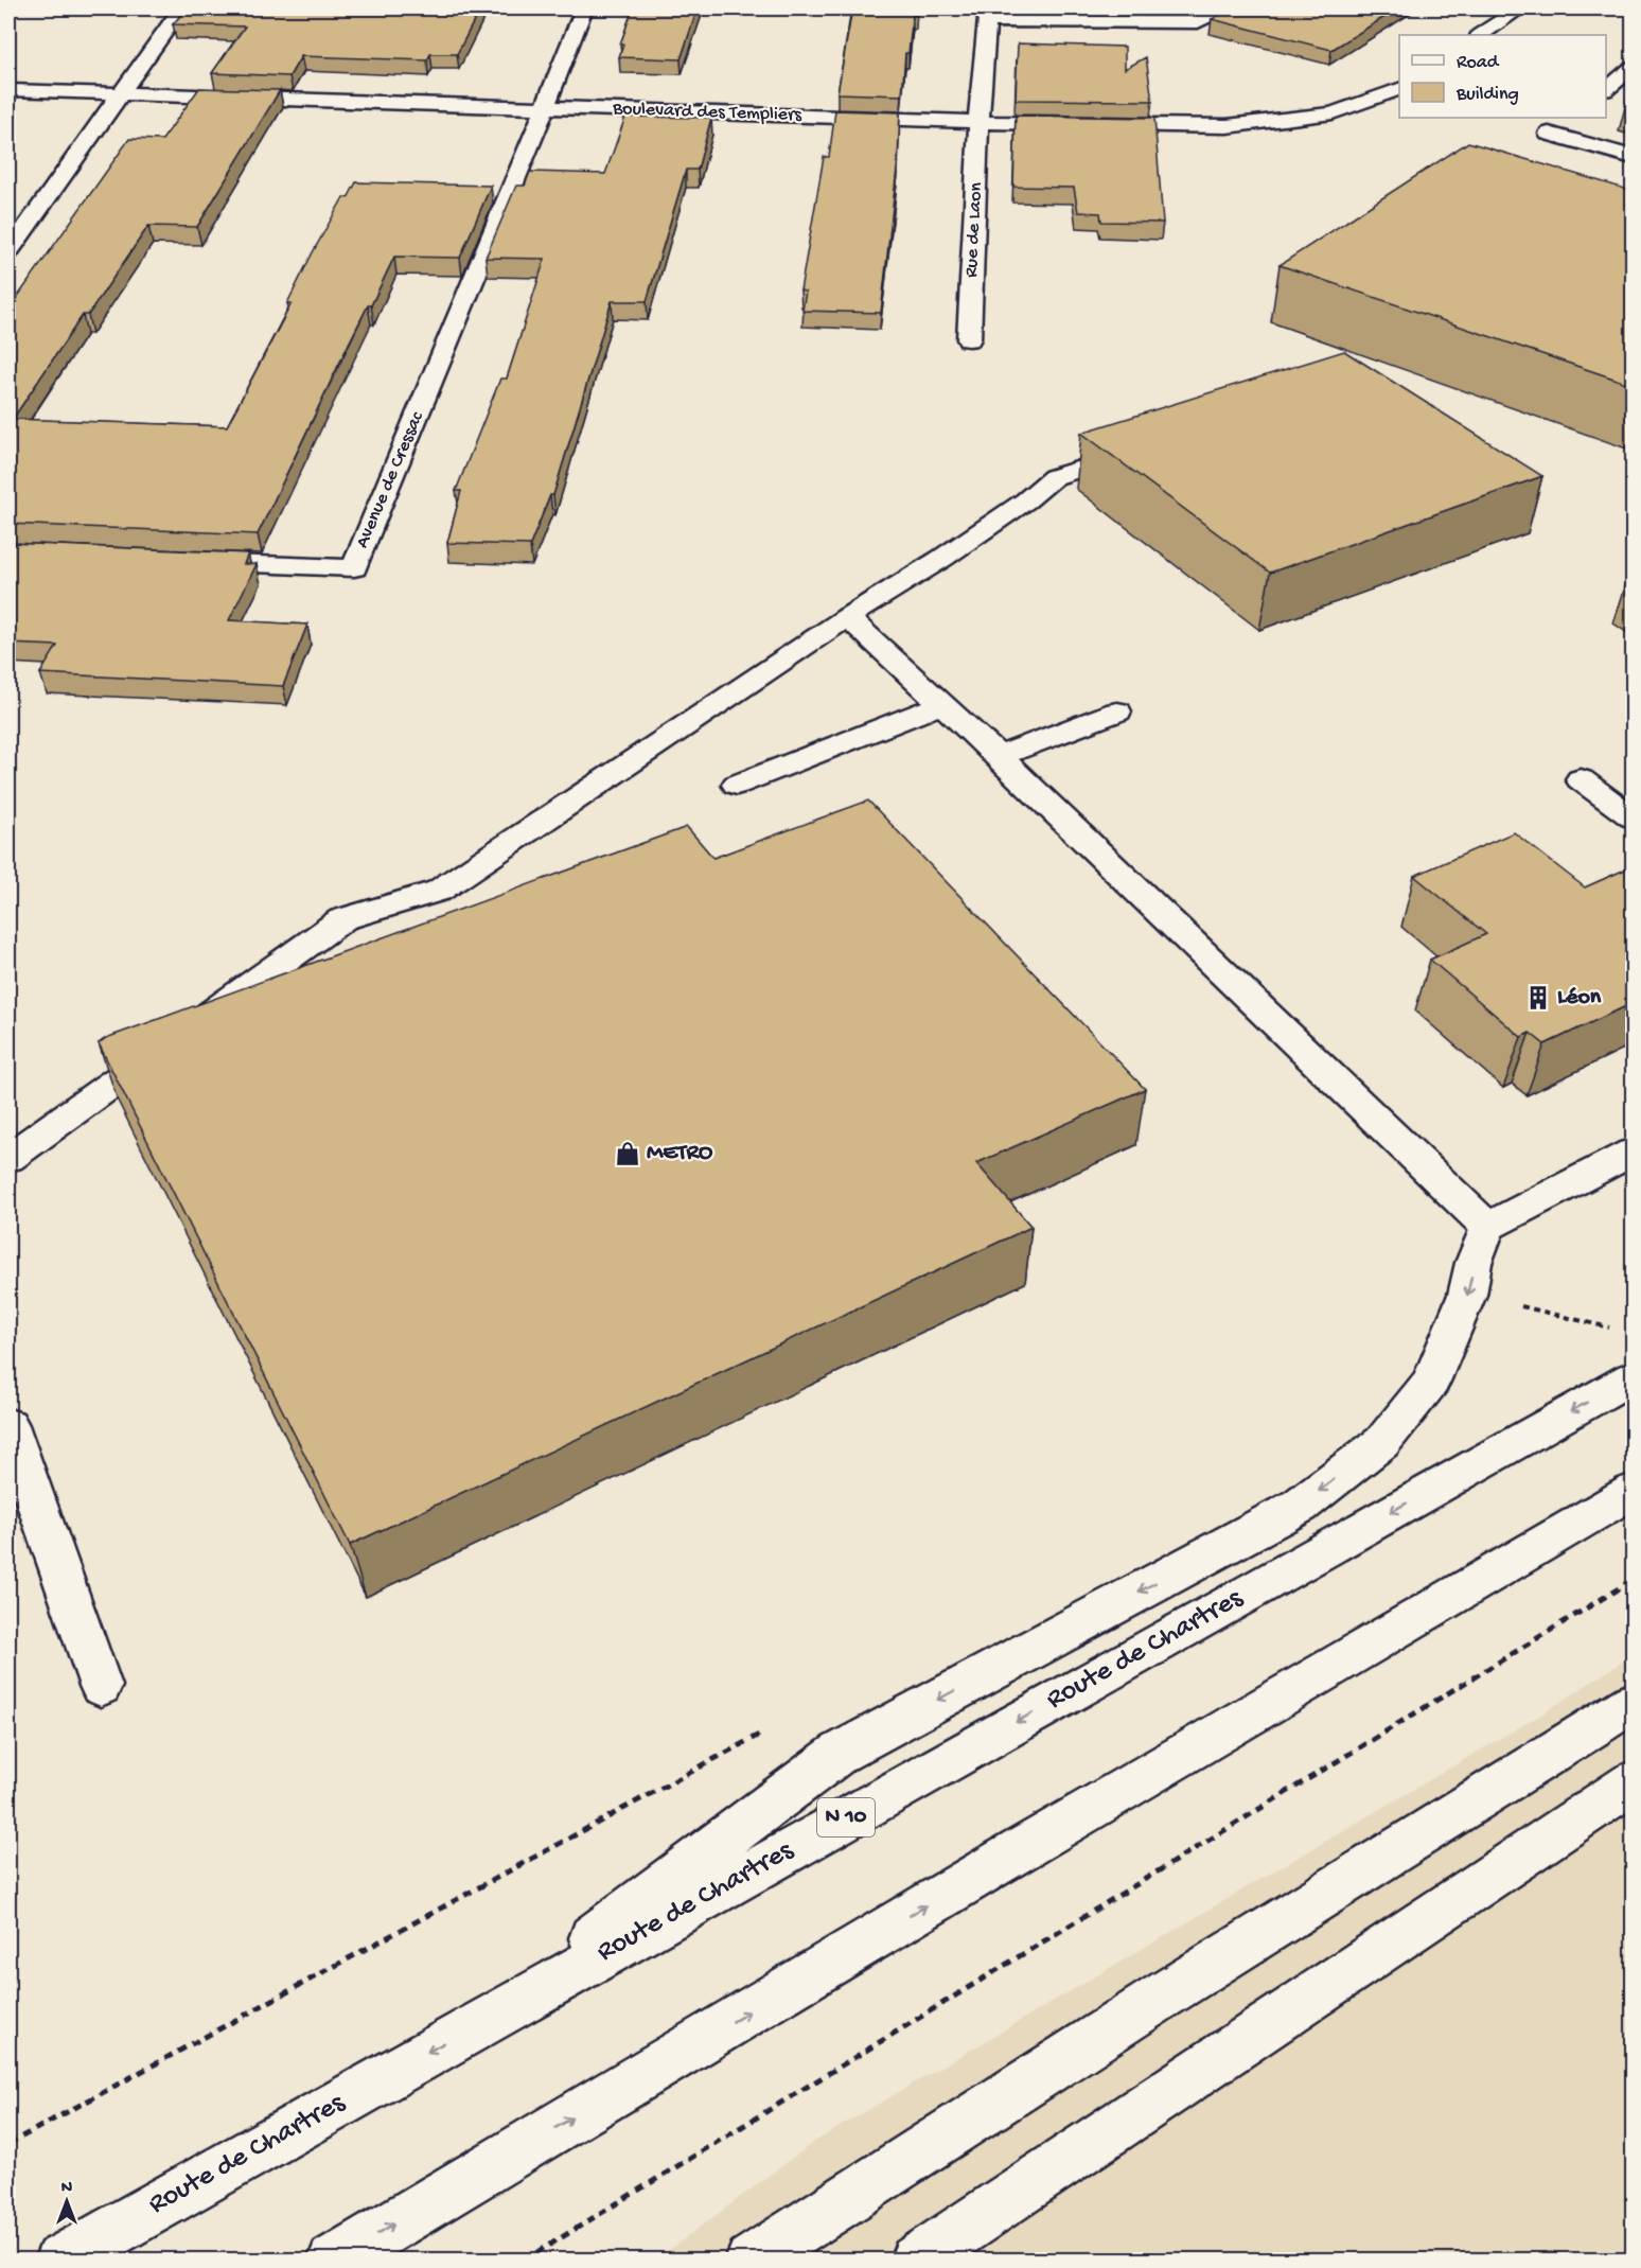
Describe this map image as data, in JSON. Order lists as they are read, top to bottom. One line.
{"streets":{"street":["Boulevard des Templiers","Rue de Laon","Avenue de Cressac","Route de Chartres","N 10"]},"crossings":[["Boulevard des Templiers","Rue de Laon"],["Boulevard des Templiers","Avenue de Cressac"]],"places":{"building":["Léon"],"shop":["METRO"]},"legend":["Road","Building"],"north":"top"}
